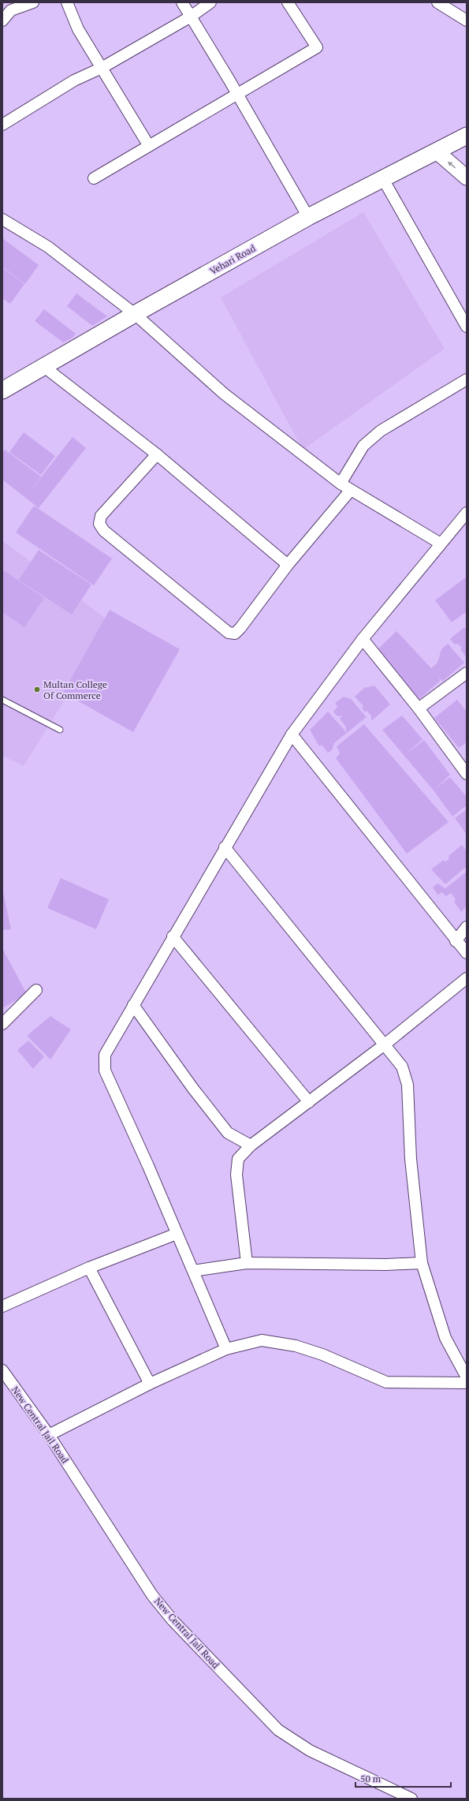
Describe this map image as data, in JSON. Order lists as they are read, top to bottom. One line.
{"streets":{"main road":["Vehari Road"],"street":["New Central Jail Road"]},"places":["Multan College Of Commerce"],"scale_bar":"50 m"}
